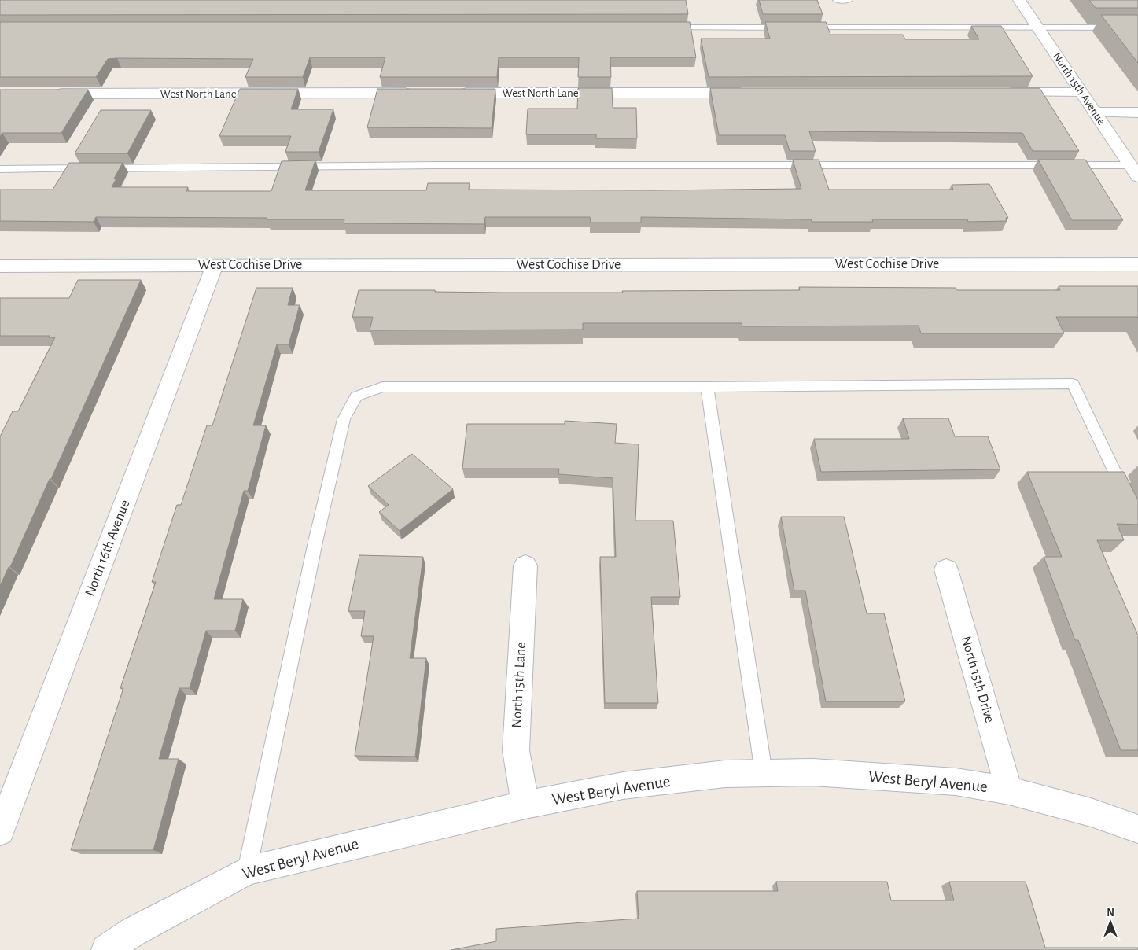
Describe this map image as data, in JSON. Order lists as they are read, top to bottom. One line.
{"streets":{"street":["North 15th Avenue","West North Lane","West Cochise Drive","North 16th Avenue","North 15th Drive","North 15th Lane","West Beryl Avenue"]},"crossings":[["West Cochise Drive","North 16th Avenue"],["North 15th Drive","West Beryl Avenue"],["North 15th Lane","West Beryl Avenue"]],"north":"top"}
